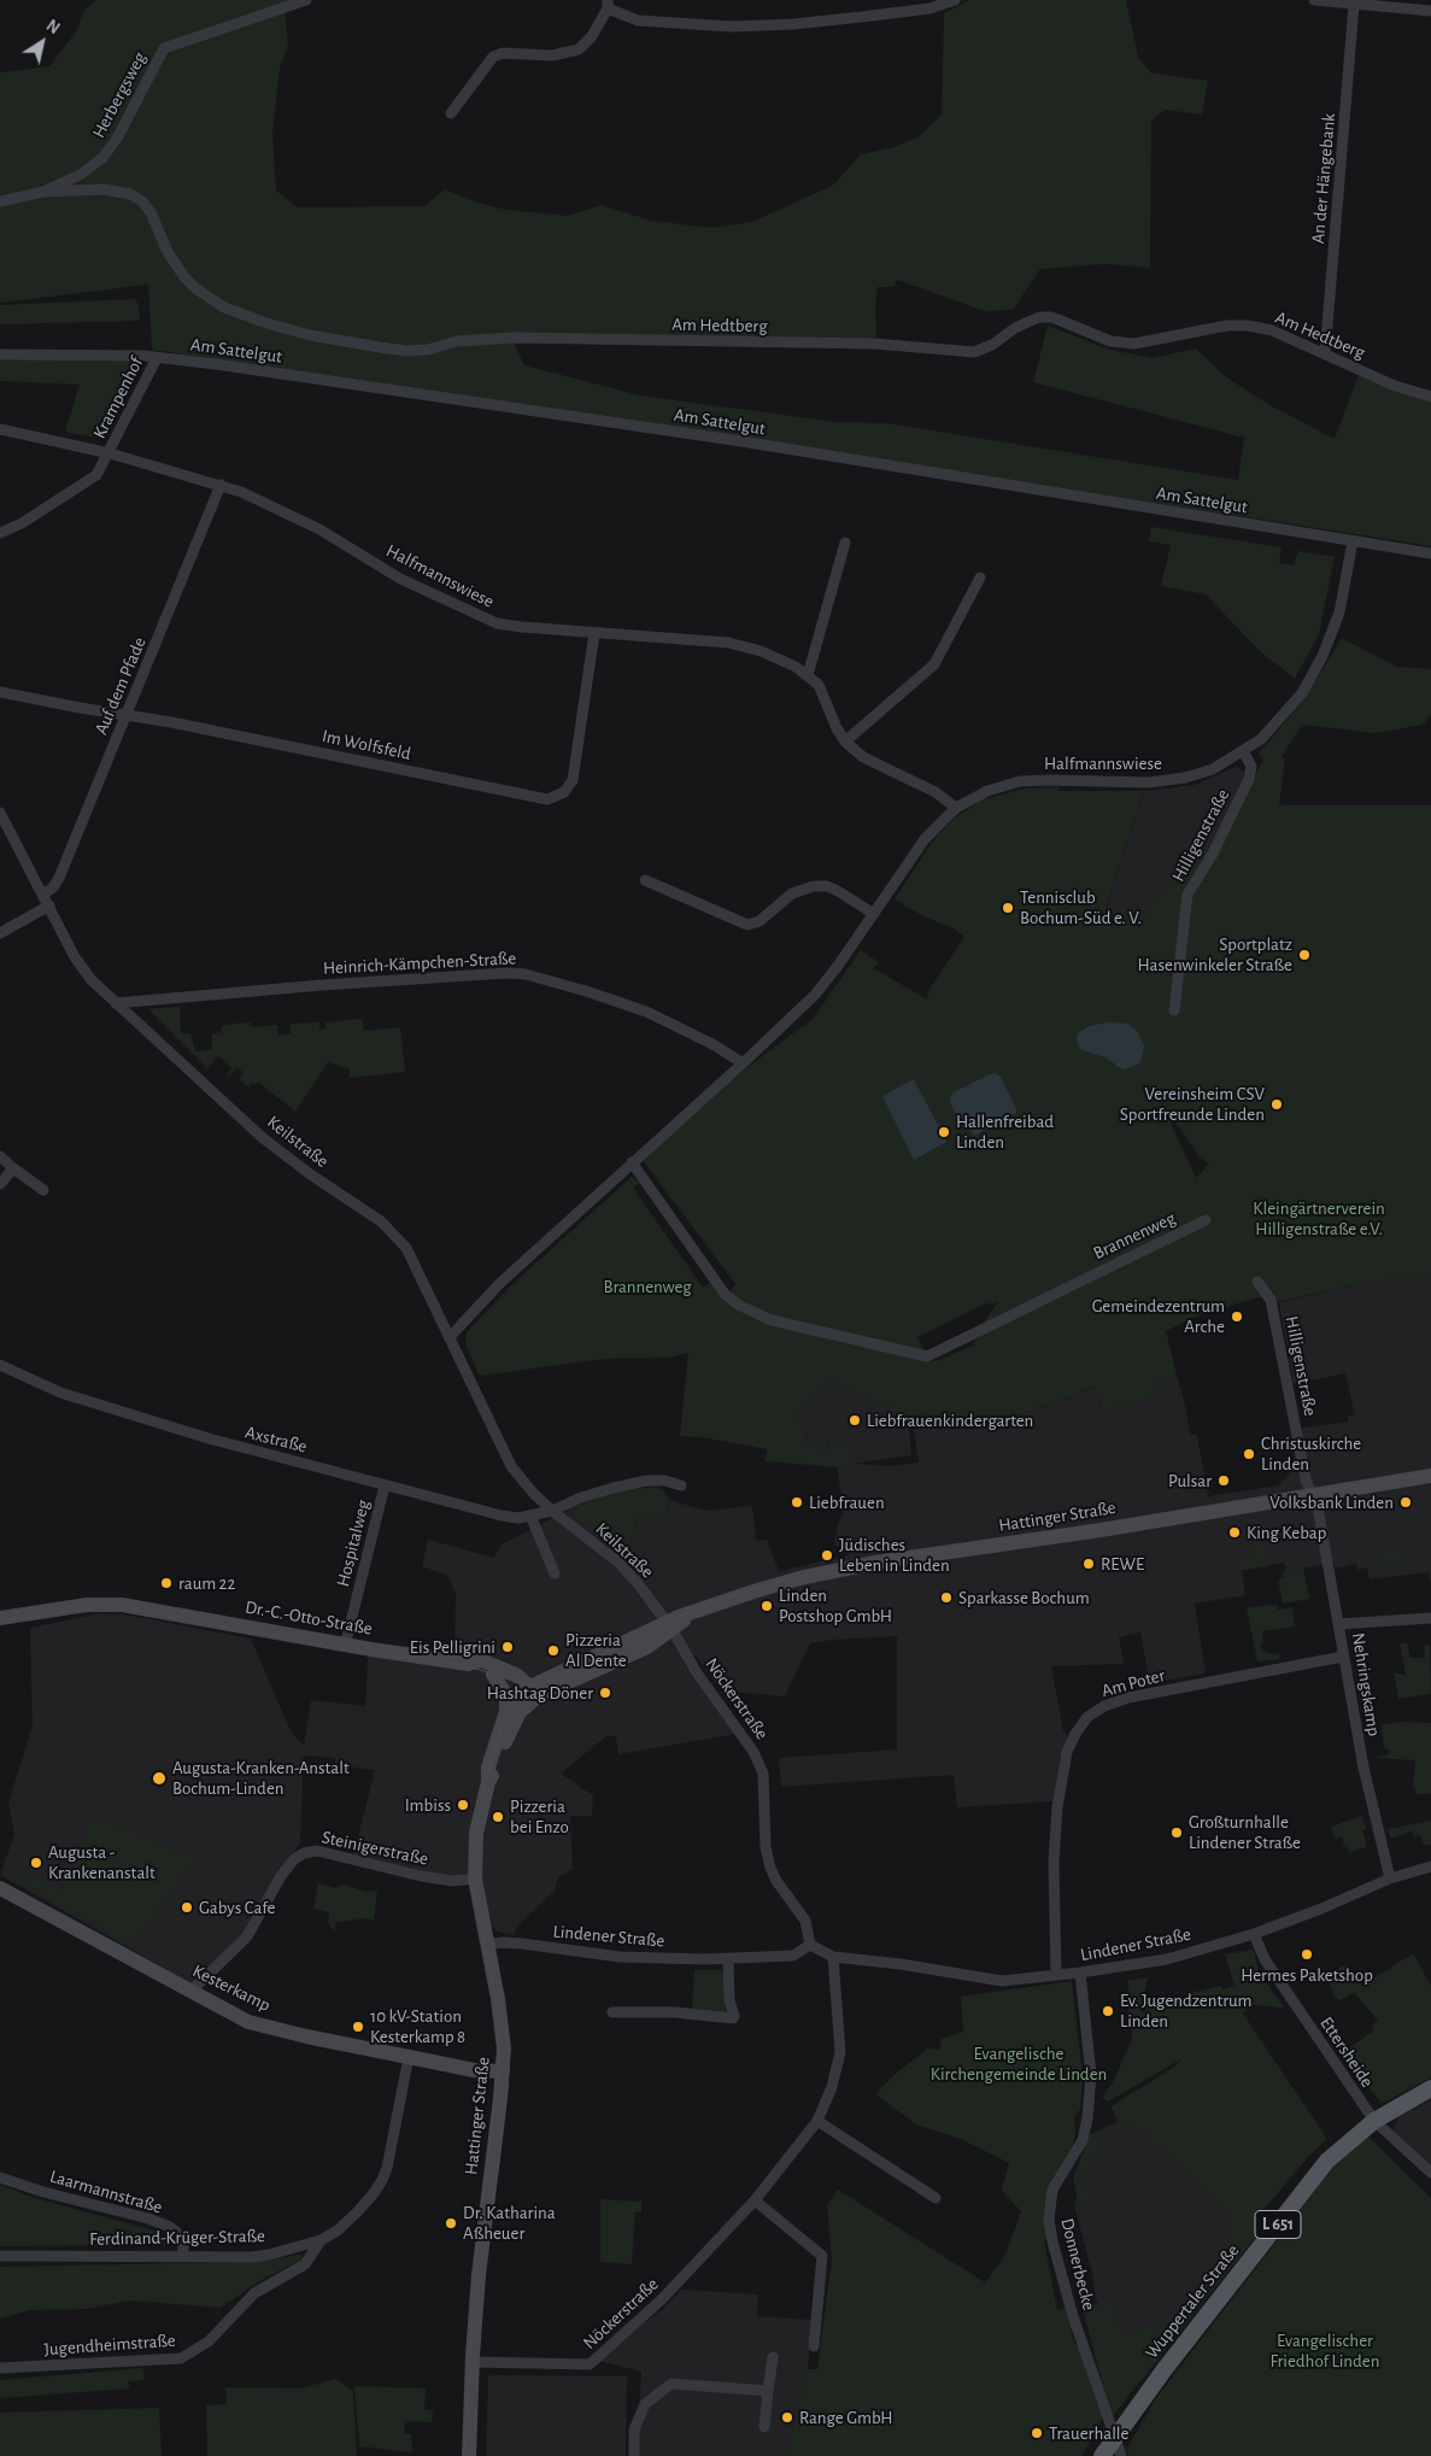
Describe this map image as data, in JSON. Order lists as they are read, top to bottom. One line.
{"streets":{"main road":["L 651","Wuppertaler Straße"],"street":["Herbergsweg","An der Hängebank","Am Hedtberg","Am Sattelgut","Krampenhof","Halfmannswiese","Auf dem Pfade","Im Wolfsfeld","Hilligenstraße","Heinrich-Kämpchen-Straße","Keilstraße","Brannenweg","Axstraße","Hattinger Straße","Hospitalweg","Dr.-C.-Otto-Straße","Am Poter","Nehringskamp","Nöckerstraße","Steinigerstraße","Lindener Straße","Kesterkamp","Ettersheide","Laarmannstraße","Ferdinand-Krüger-Straße","Donnerbecke","Jugendheimstraße"]},"crossings":[["Herbergsweg","Am Hedtberg"],["An der Hängebank","Am Hedtberg"],["Am Sattelgut","Krampenhof"],["Am Sattelgut","Halfmannswiese"],["Krampenhof","Halfmannswiese"],["Halfmannswiese","Auf dem Pfade"],["Halfmannswiese","Im Wolfsfeld"],["Halfmannswiese","Hilligenstraße"],["Auf dem Pfade","Im Wolfsfeld"],["Auf dem Pfade","Keilstraße"],["Hilligenstraße","Hattinger Straße"],["Hilligenstraße","Nehringskamp"],["Heinrich-Kämpchen-Straße","Keilstraße"],["Keilstraße","Axstraße"],["Keilstraße","Hattinger Straße"],["Keilstraße","Nöckerstraße"],["Axstraße","Hospitalweg"],["Hattinger Straße","Dr.-C.-Otto-Straße"],["Hattinger Straße","Nehringskamp"],["Hattinger Straße","Nöckerstraße"],["Hattinger Straße","Steinigerstraße"],["Hattinger Straße","Lindener Straße"],["Hattinger Straße","Kesterkamp"],["Hospitalweg","Dr.-C.-Otto-Straße"],["Am Poter","Nehringskamp"],["Am Poter","Lindener Straße"],["Nehringskamp","Lindener Straße"],["Nöckerstraße","Lindener Straße"],["Steinigerstraße","Kesterkamp"],["Lindener Straße","Ettersheide"],["Lindener Straße","Donnerbecke"],["Kesterkamp","Ferdinand-Krüger-Straße"],["Ettersheide","Wuppertaler Straße"],["Laarmannstraße","Ferdinand-Krüger-Straße"],["Ferdinand-Krüger-Straße","Jugendheimstraße"]],"parks":["Kleingärtnerverein Hilligenstraße e.V.","Brannenweg","Evangelische Kirchengemeinde Linden","Evangelischer Friedhof Linden"],"places":["Tennisclub Bochum-Süd e. V.","Sportplatz Hasenwinkeler Straße","Vereinsheim CSV Sportfreunde Linden","Hallenfreibad Linden","Gemeindezentrum Arche","Liebfrauenkindergarten","Christuskirche Linden","Pulsar","Liebfrauen","Volksbank Linden","King Kebap","Jüdisches Leben in Linden","REWE","raum 22","Sparkasse Bochum","Linden Postshop GmbH","Eis Pelligrini","Pizzeria Al Dente","Hashtag Döner","Augusta-Kranken-Anstalt Bochum-Linden","Imbiss","Pizzeria bei Enzo","Großturnhalle Lindener Straße","Augusta - Krankenanstalt","Gabys Cafe","Hermes Paketshop","Ev. Jugendzentrum Linden","10 kV-Station Kesterkamp 8","Dr. Katharina Aßheuer","Range GmbH","Trauerhalle"],"north":"top right"}
